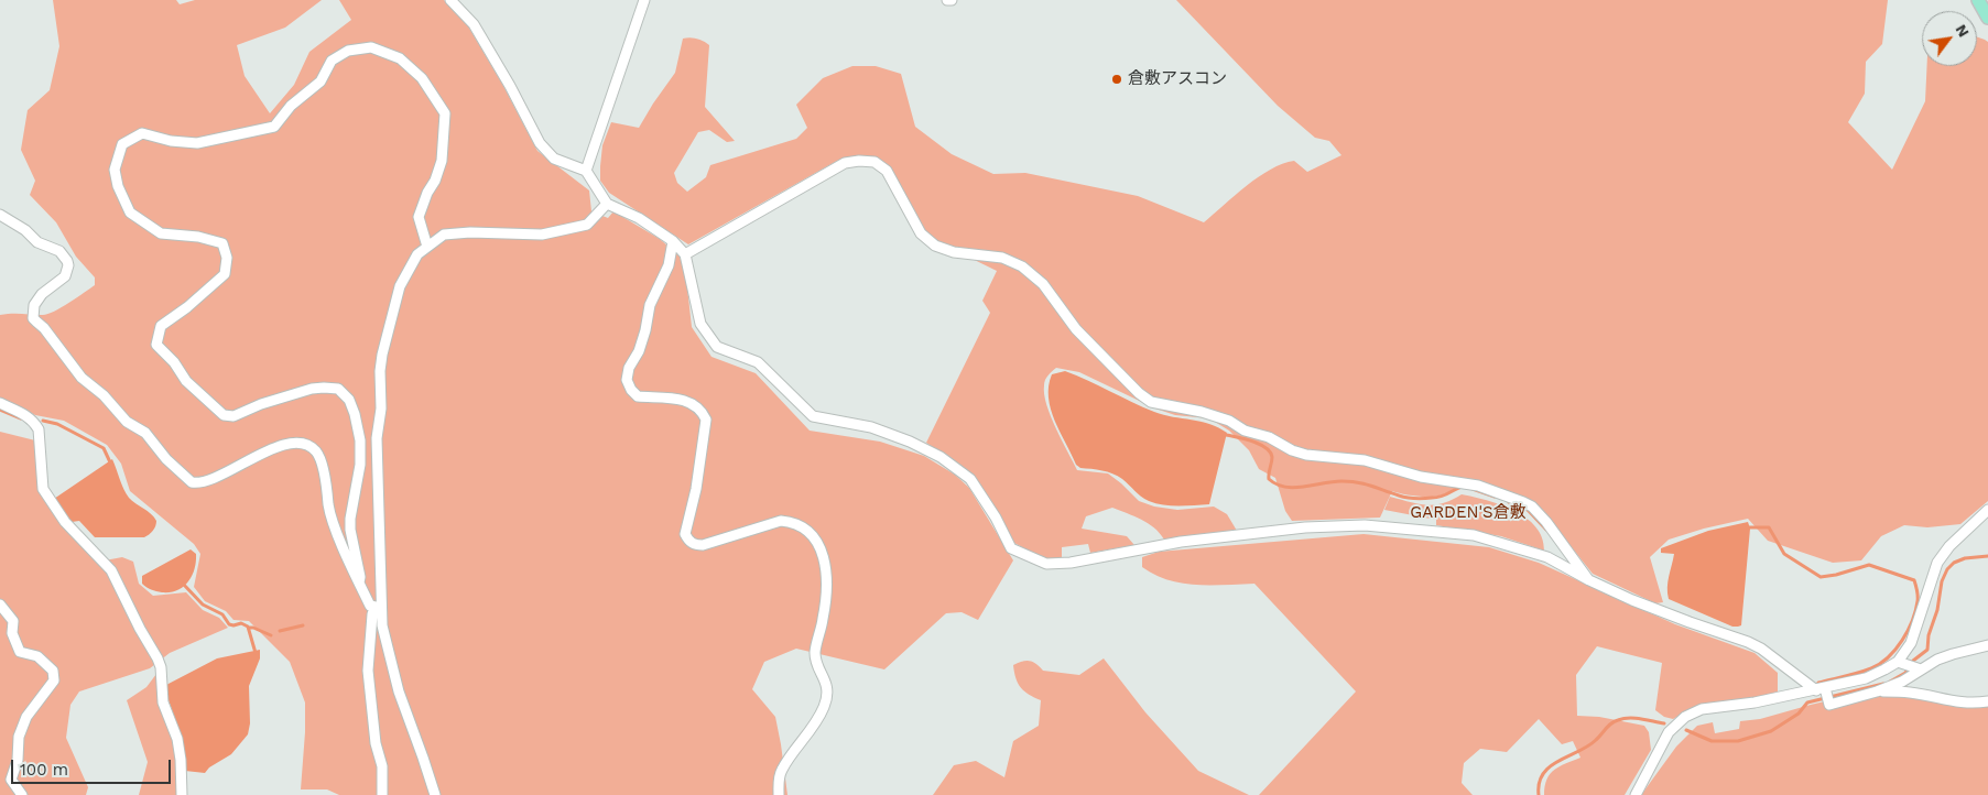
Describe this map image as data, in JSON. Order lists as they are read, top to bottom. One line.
{"parks":["GARDEN'S倉敷"],"places":["倉敷アスコン"],"scale_bar":"100 m","north":"top right"}
